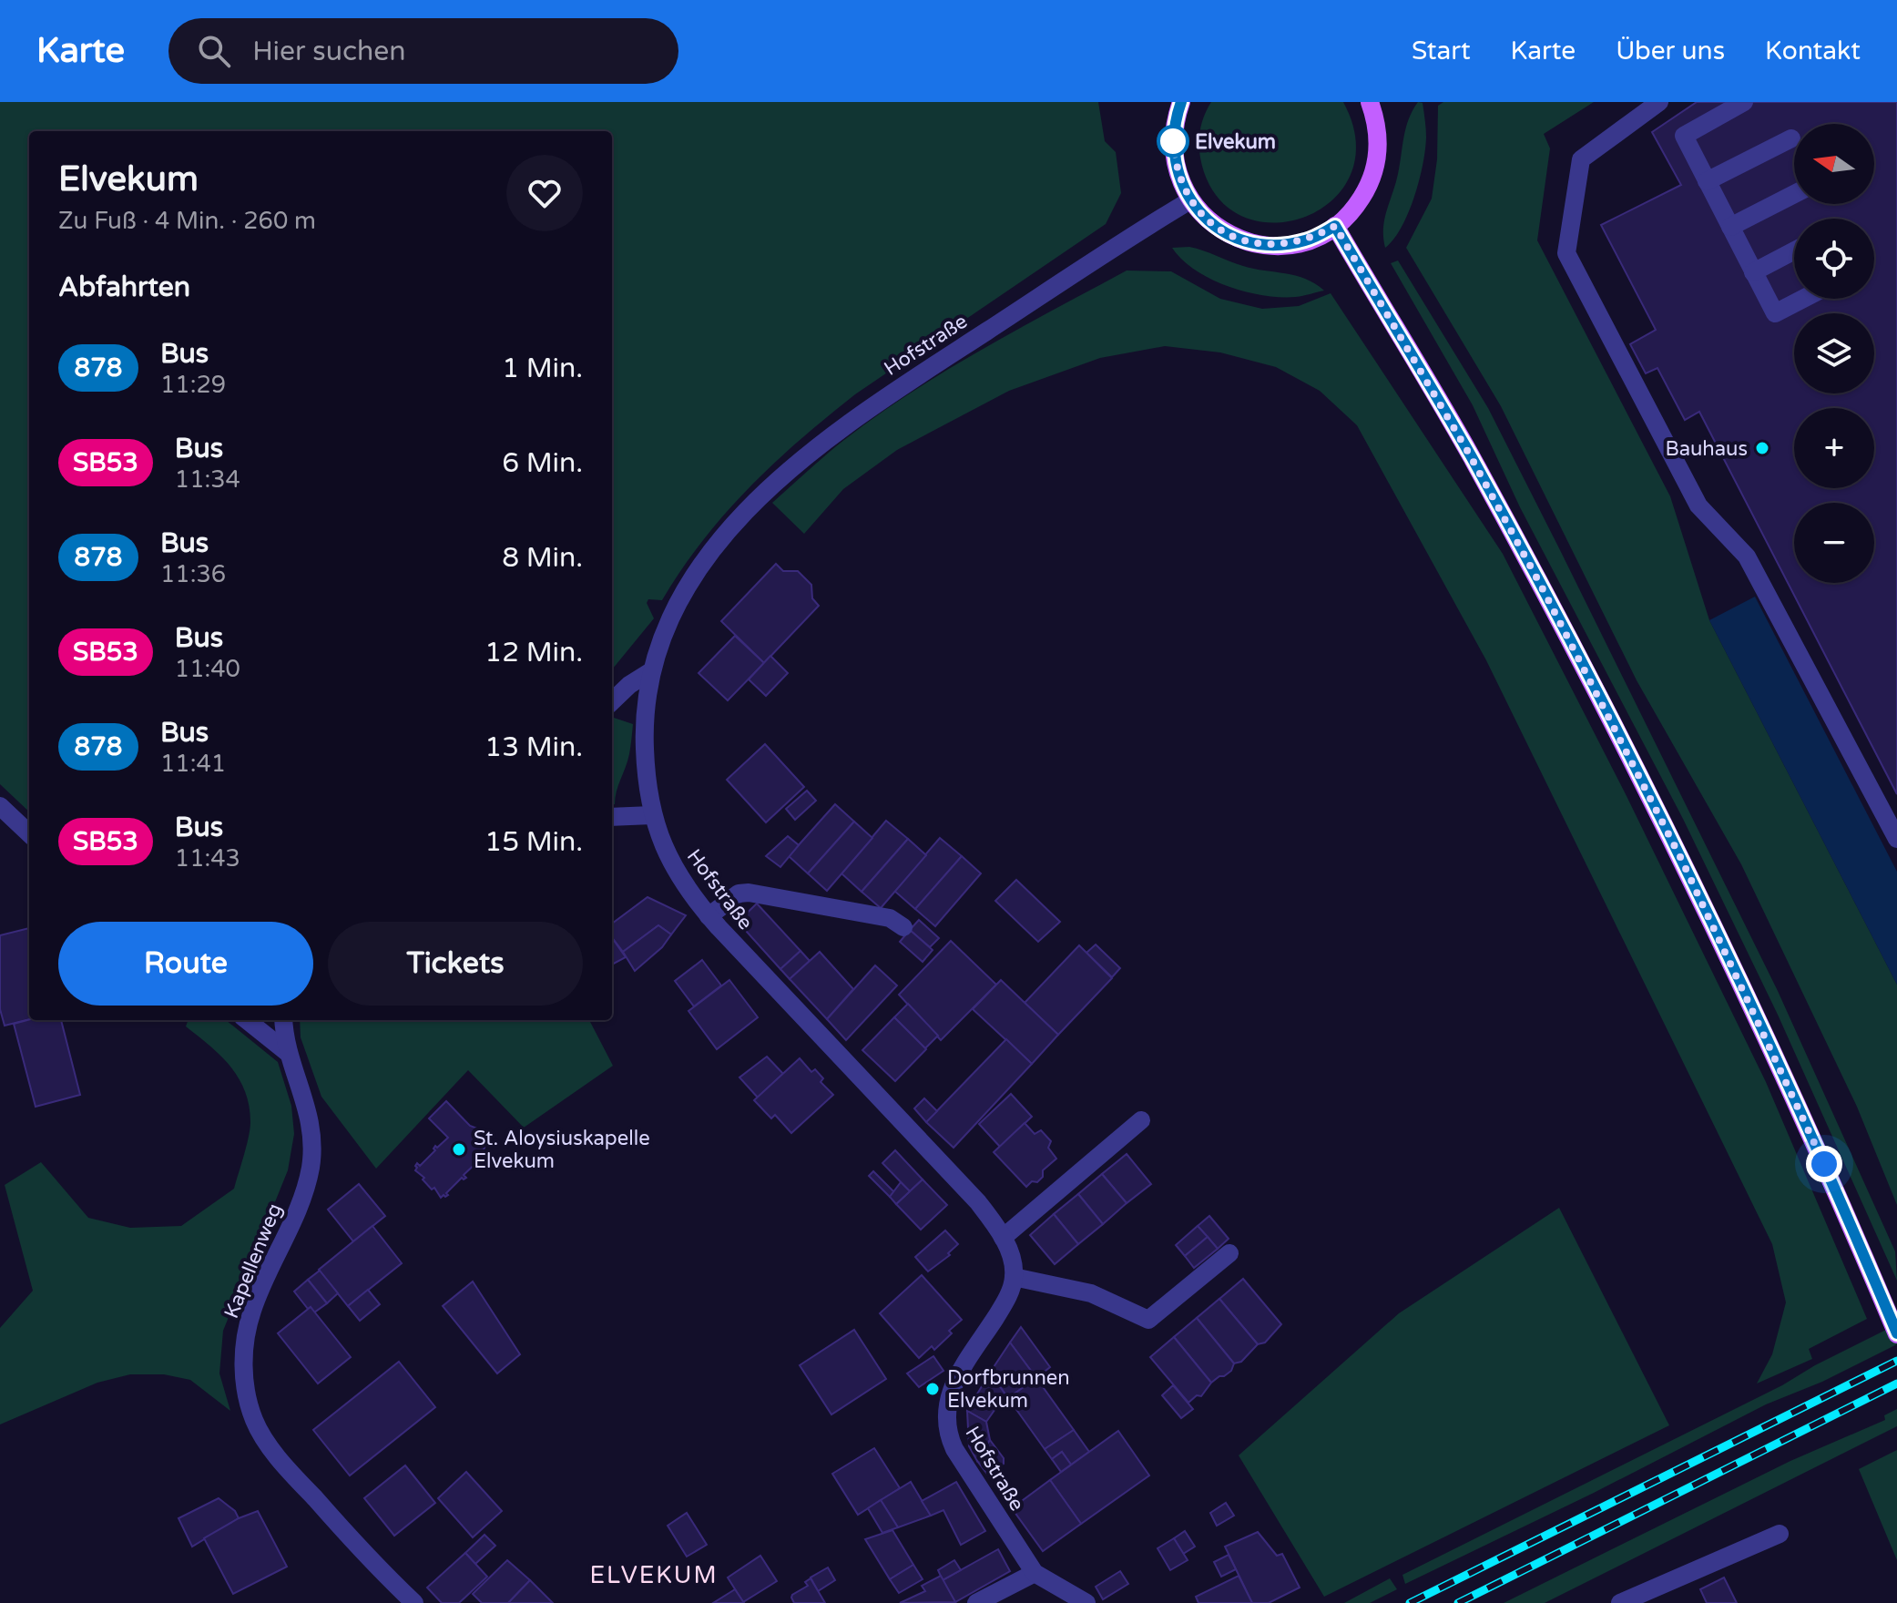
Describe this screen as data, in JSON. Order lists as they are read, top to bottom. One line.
{"streets":{"street":["Hofstraße","Kapellenweg"]},"districts":["ELVEKUM"],"places":["Elvekum","Bauhaus","St. Aloysiuskapelle Elvekum","Dorfbrunnen Elvekum"],"lines":["bus line 878"],"north":"left","page":{"header":"Karte","search":"Hier suchen","nav":["Start","Karte","Über uns","Kontakt"],"map_buttons":["+","−"],"heading":[["Elvekum","Zu Fuß · 4 Min. · 260 m"],"Abfahrten"],"list":[{"mark":"878","name":"Bus","note":"11:29","value":"1 Min."},{"mark":"SB53","name":"Bus","note":"11:34","value":"6 Min."},{"mark":"878","name":"Bus","note":"11:36","value":"8 Min."},{"mark":"SB53","name":"Bus","note":"11:40","value":"12 Min."},{"mark":"878","name":"Bus","note":"11:41","value":"13 Min."},{"mark":"SB53","name":"Bus","note":"11:43","value":"15 Min."}],"buttons":["Route","Tickets"]}}
